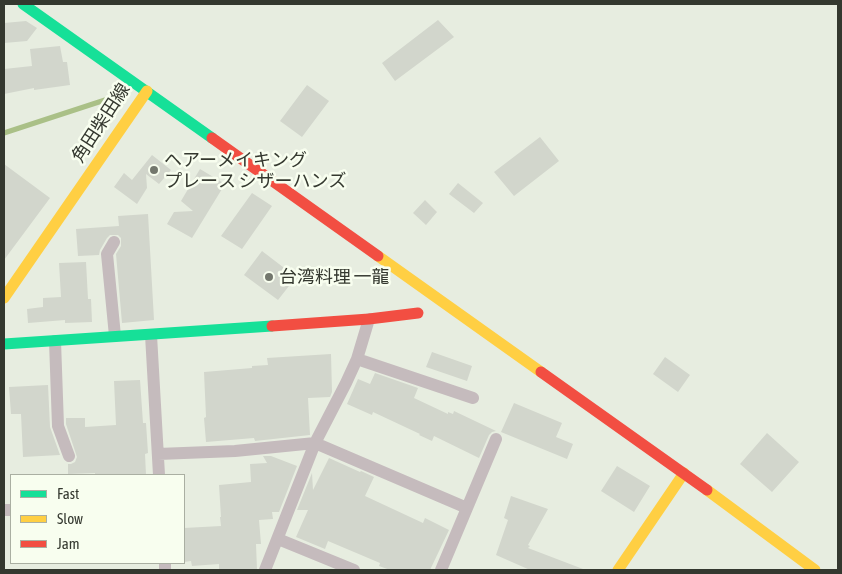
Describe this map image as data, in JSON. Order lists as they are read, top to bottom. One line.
{"streets":{"street":["角田柴田線"]},"places":["ヘアーメイキング プレース シザーハンズ","台湾料理 一龍"],"legend":["Fast","Slow","Jam"]}
